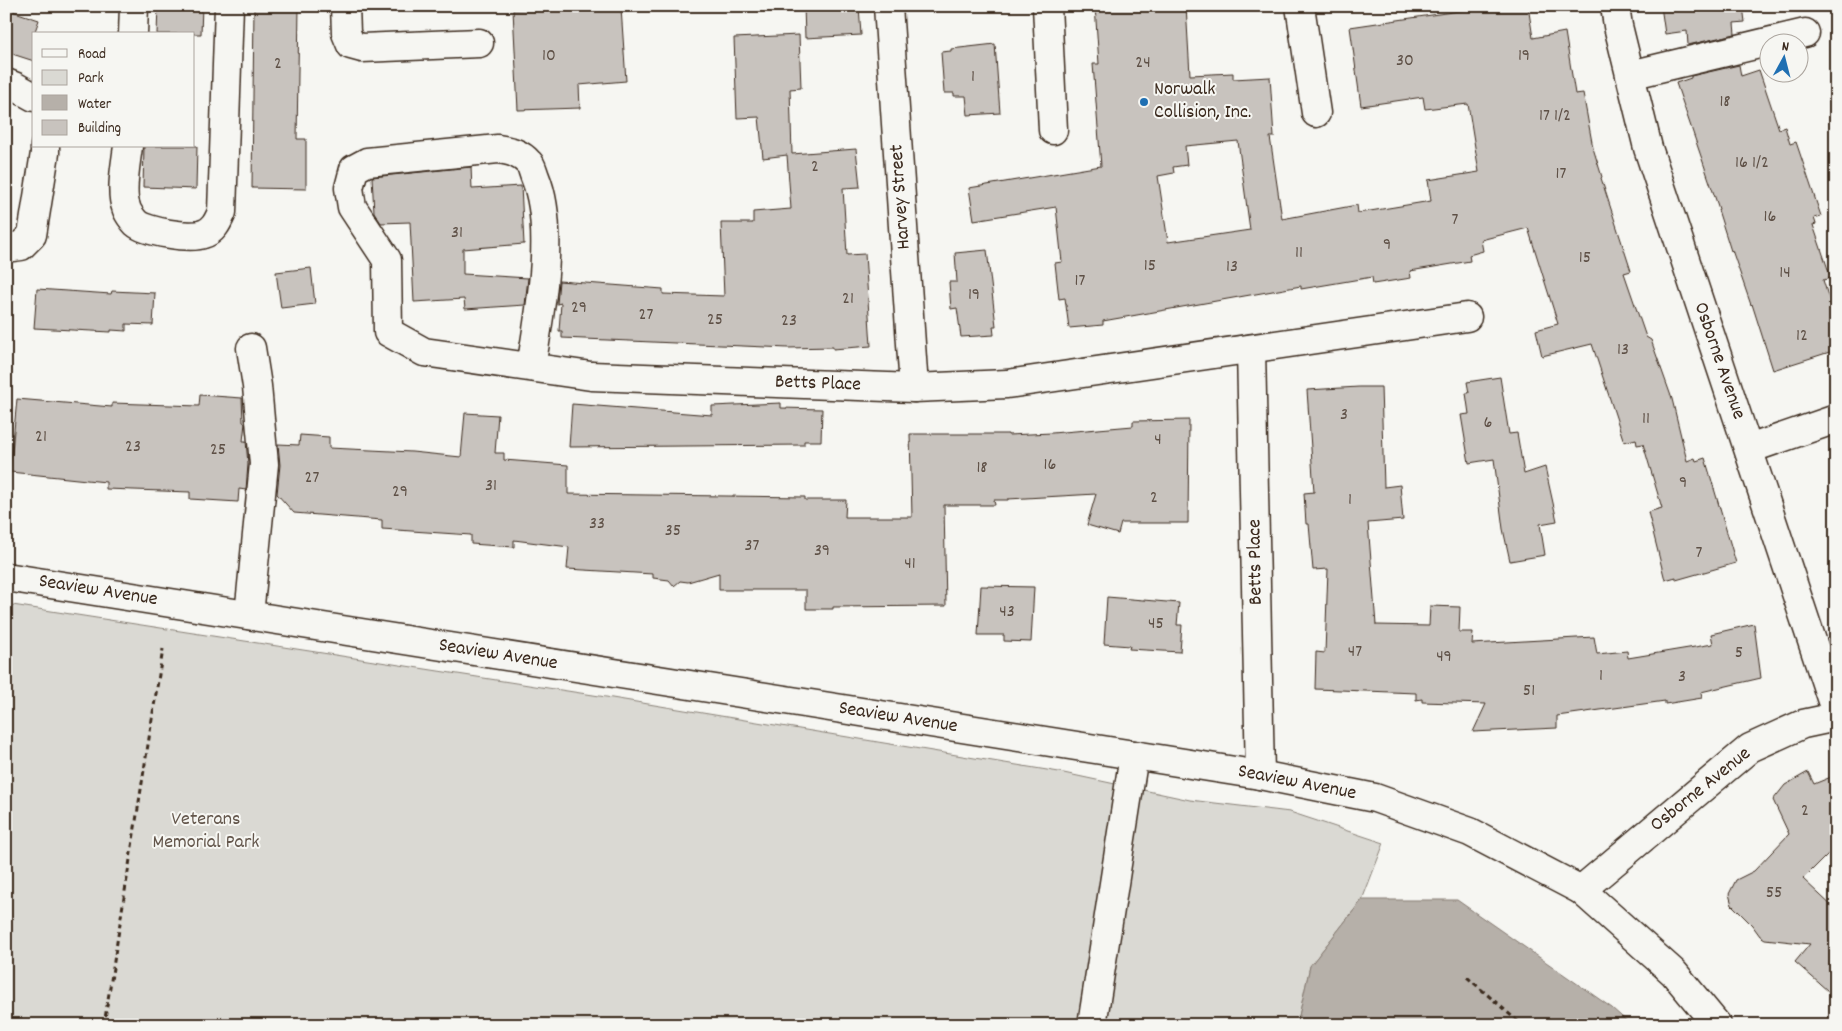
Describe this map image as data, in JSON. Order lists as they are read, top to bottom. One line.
{"streets":{"street":["Harvey Street","Osborne Avenue","Betts Place","Seaview Avenue"]},"crossings":[["Harvey Street","Betts Place"],["Osborne Avenue","Seaview Avenue"],["Betts Place","Seaview Avenue"]],"parks":["Veterans Memorial Park"],"places":["Norwalk Collision, Inc."],"house_numbers":["10","19","30","24","2","1","18","17 1/2","16 1/2","2","17","16","7","31","9","11","15","15","13","14","17","19","21","29","27","25","23","12","13","3","11","6","21","4","23","25","16","18","27","9","31","29","2","1","33","35","37","39","7","41","43","45","47","5","49","1","3","51","2","55"],"legend":["Road","Park","Water","Building"],"north":"top"}
